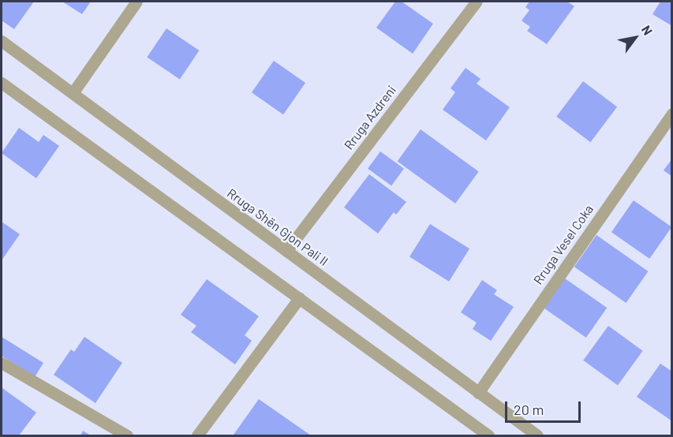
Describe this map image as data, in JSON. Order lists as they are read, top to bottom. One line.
{"streets":{"street":["Rruga Azdreni","Rruga Shën Gjon Pali II","Rruga Vesel Coka"]},"crossings":[["Rruga Azdreni","Rruga Shën Gjon Pali II"],["Rruga Shën Gjon Pali II","Rruga Vesel Coka"]],"scale_bar":"20 m","north":"top right"}
